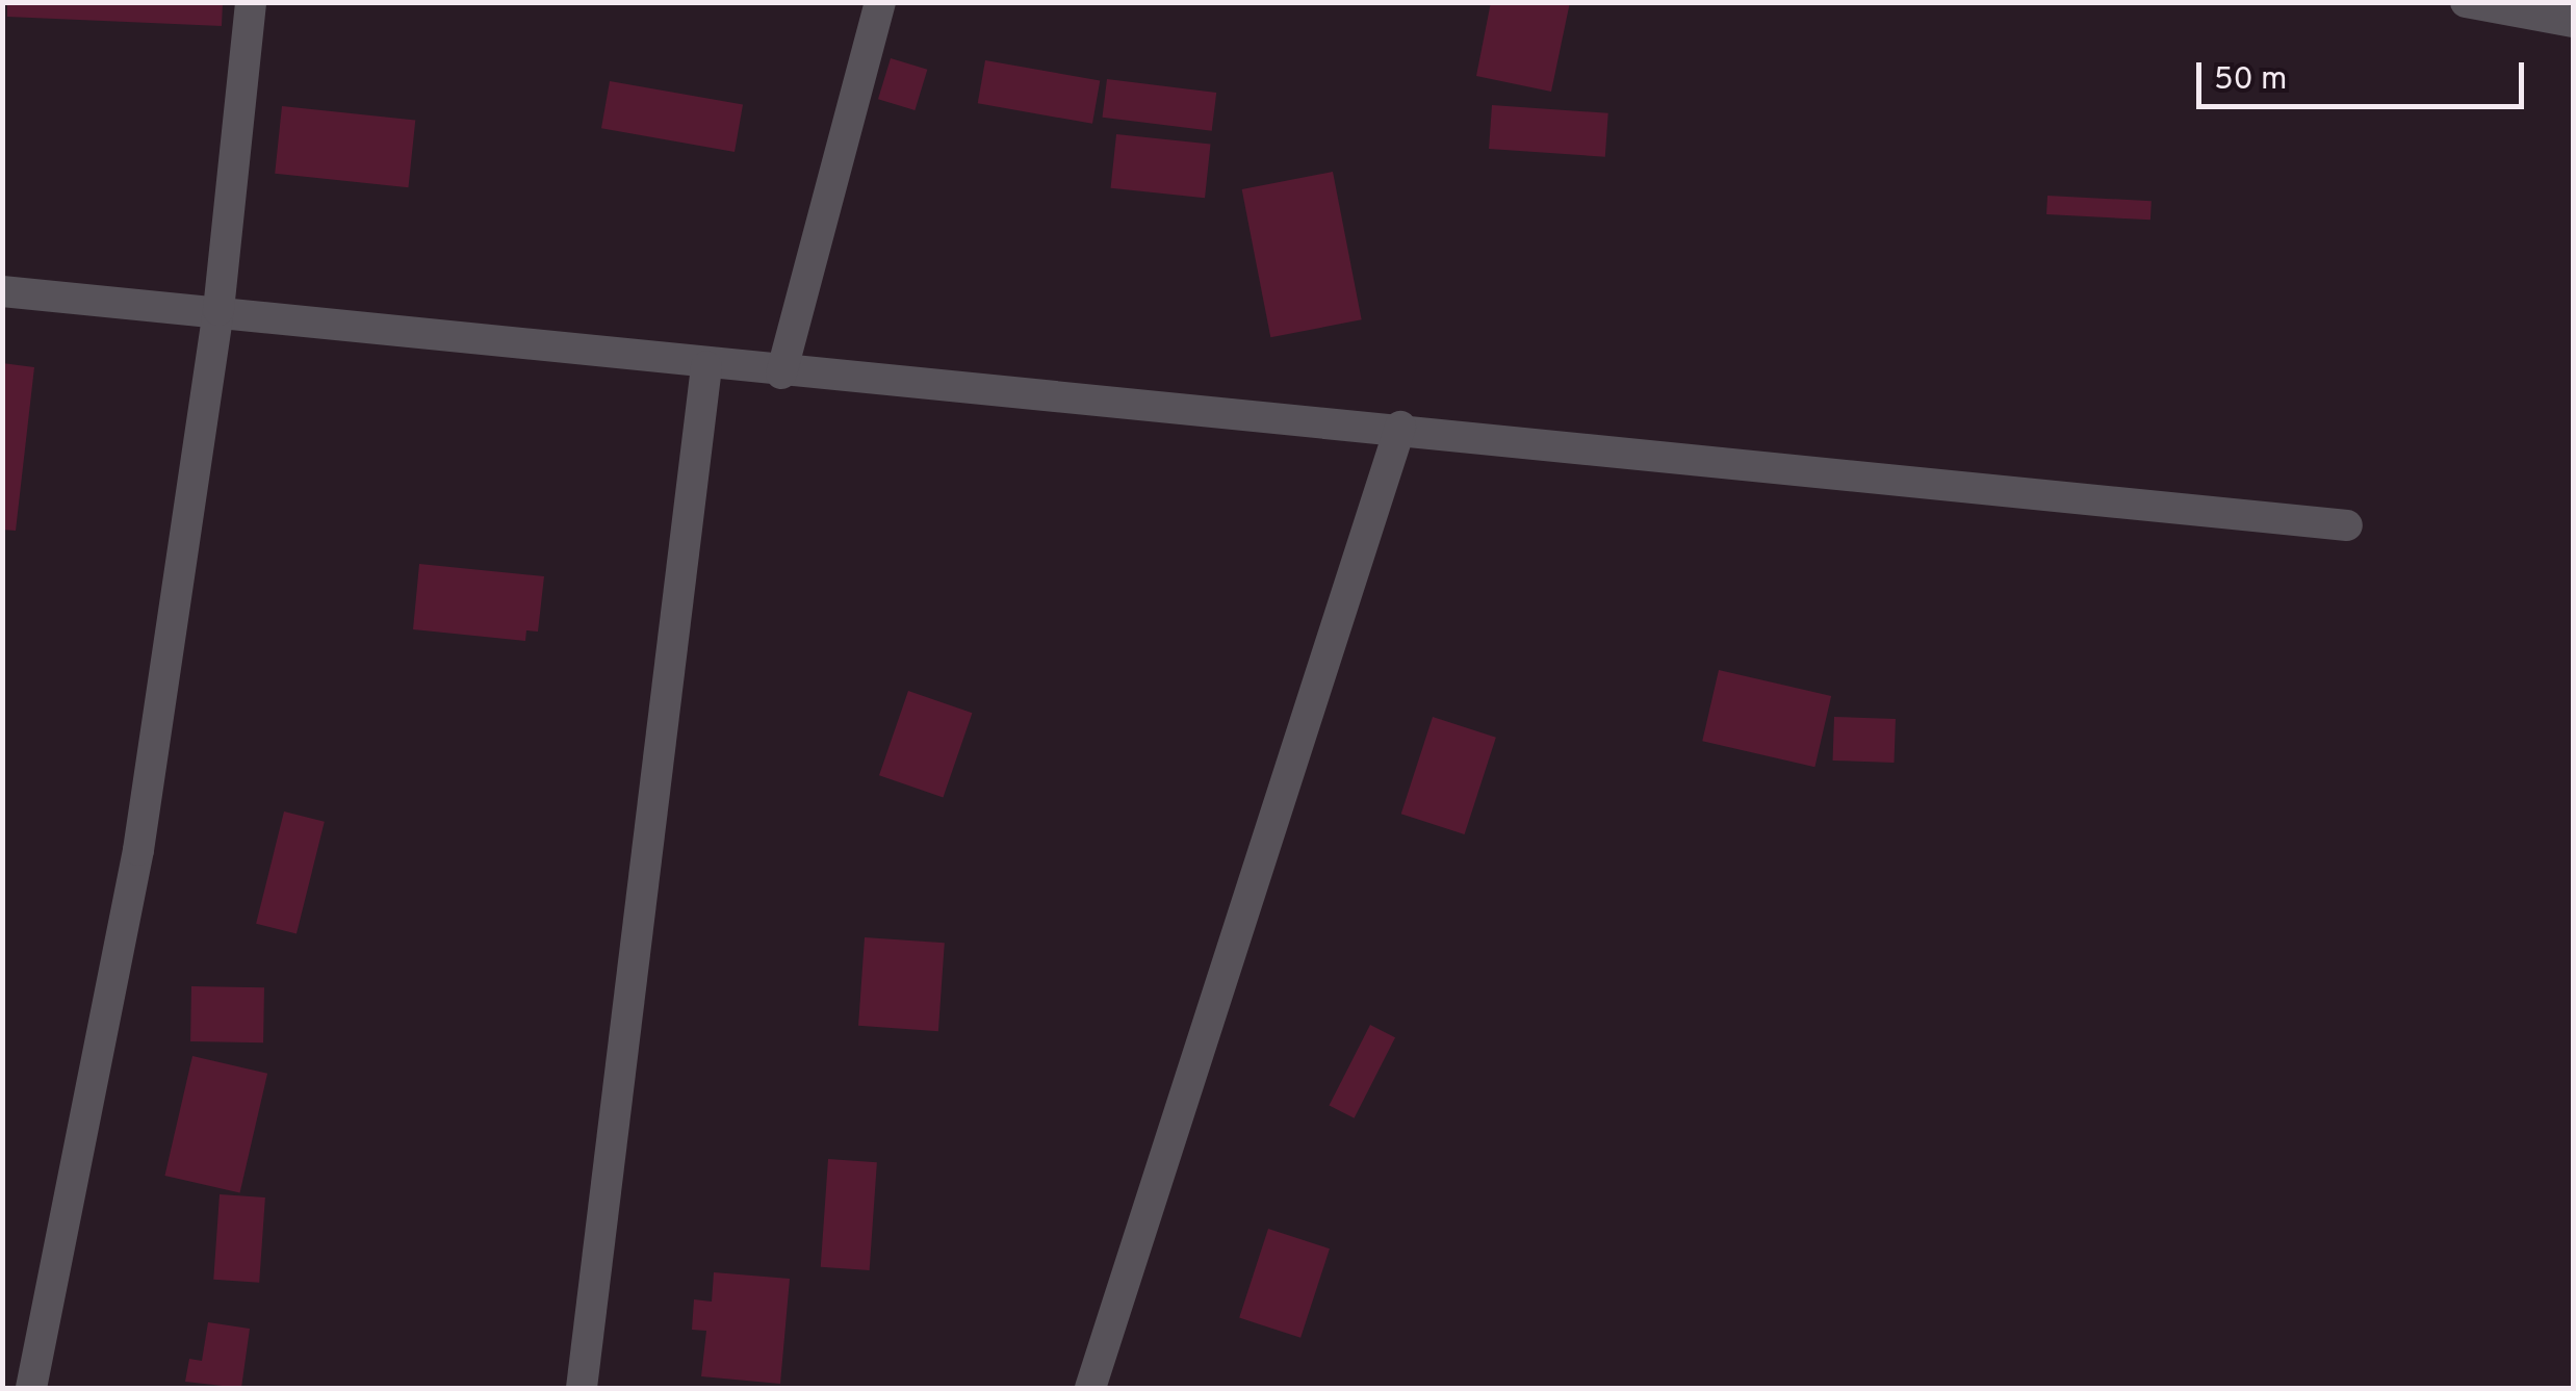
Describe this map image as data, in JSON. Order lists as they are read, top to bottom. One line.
{"scale_bar":"50 m"}
